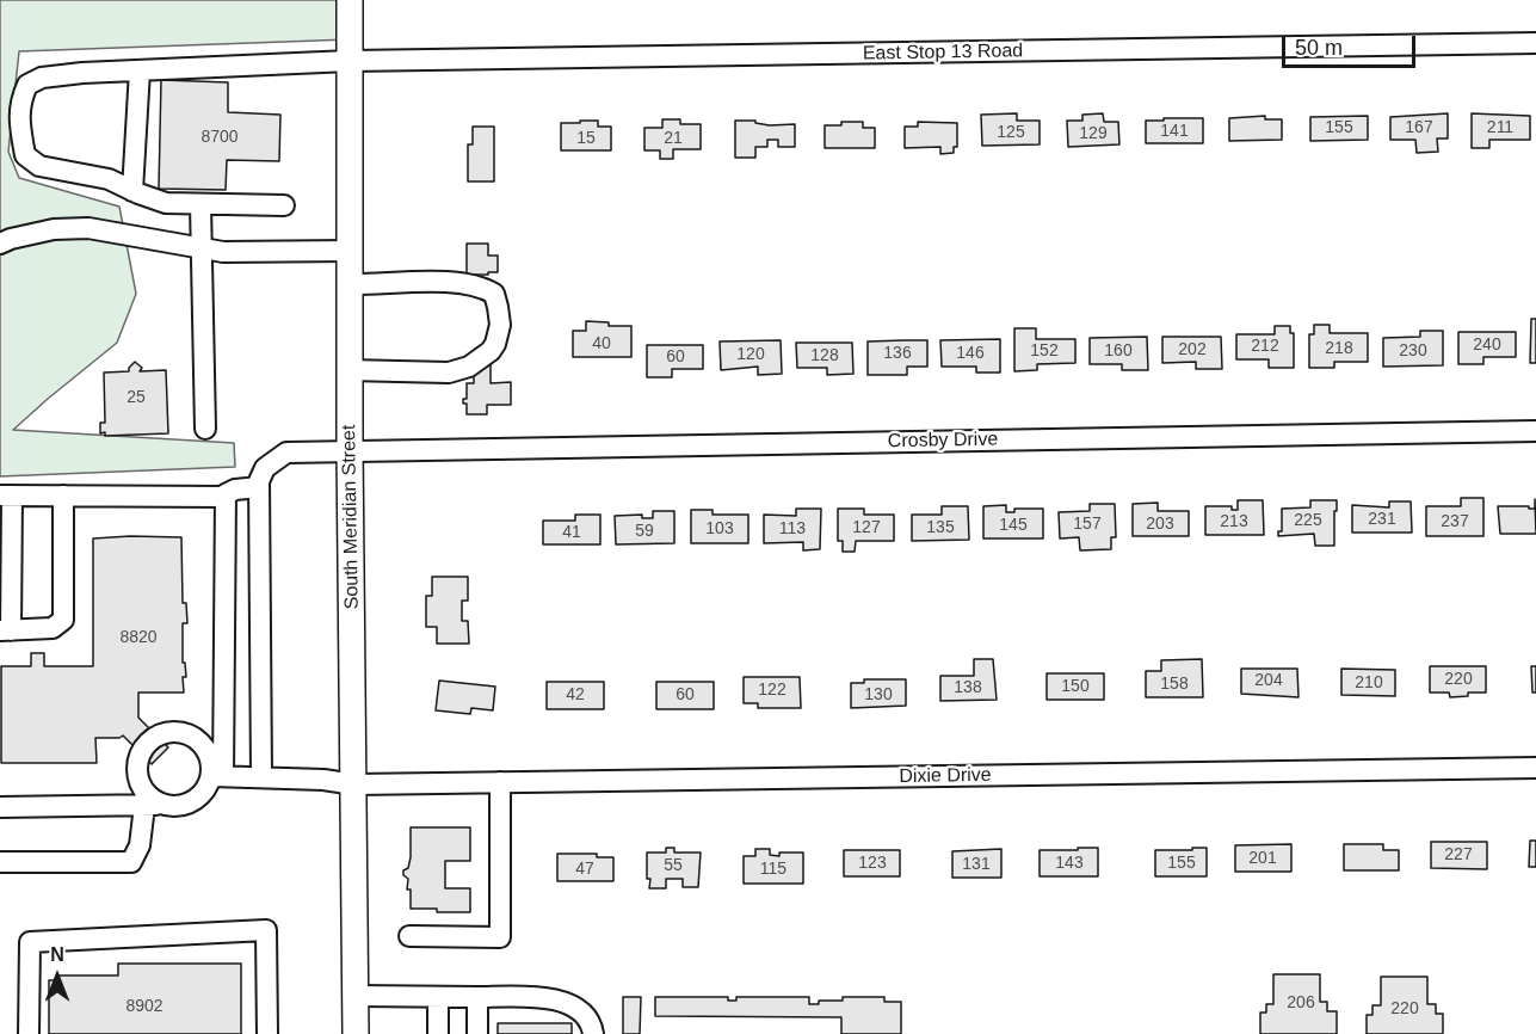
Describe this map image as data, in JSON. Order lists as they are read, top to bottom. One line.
{"streets":{"main road":["South Meridian Street"],"street":["East Stop 13 Road","Crosby Drive","Dixie Drive"]},"crossings":[["East Stop 13 Road","South Meridian Street"],["Crosby Drive","South Meridian Street"],["South Meridian Street","Dixie Drive"]],"house_numbers":["155","167","211","141","125","129","8700","15","21","40","240","212","218","202","152","160","230","136","146","120","128","60","25","231","225","213","237","157","203","145","127","135","103","113","59","41","8820","220","204","210","158","150","138","122","42","60","130","227","201","123","143","155","131","55","47","115","206","8902","220"],"scale_bar":"50 m","north":"top"}
